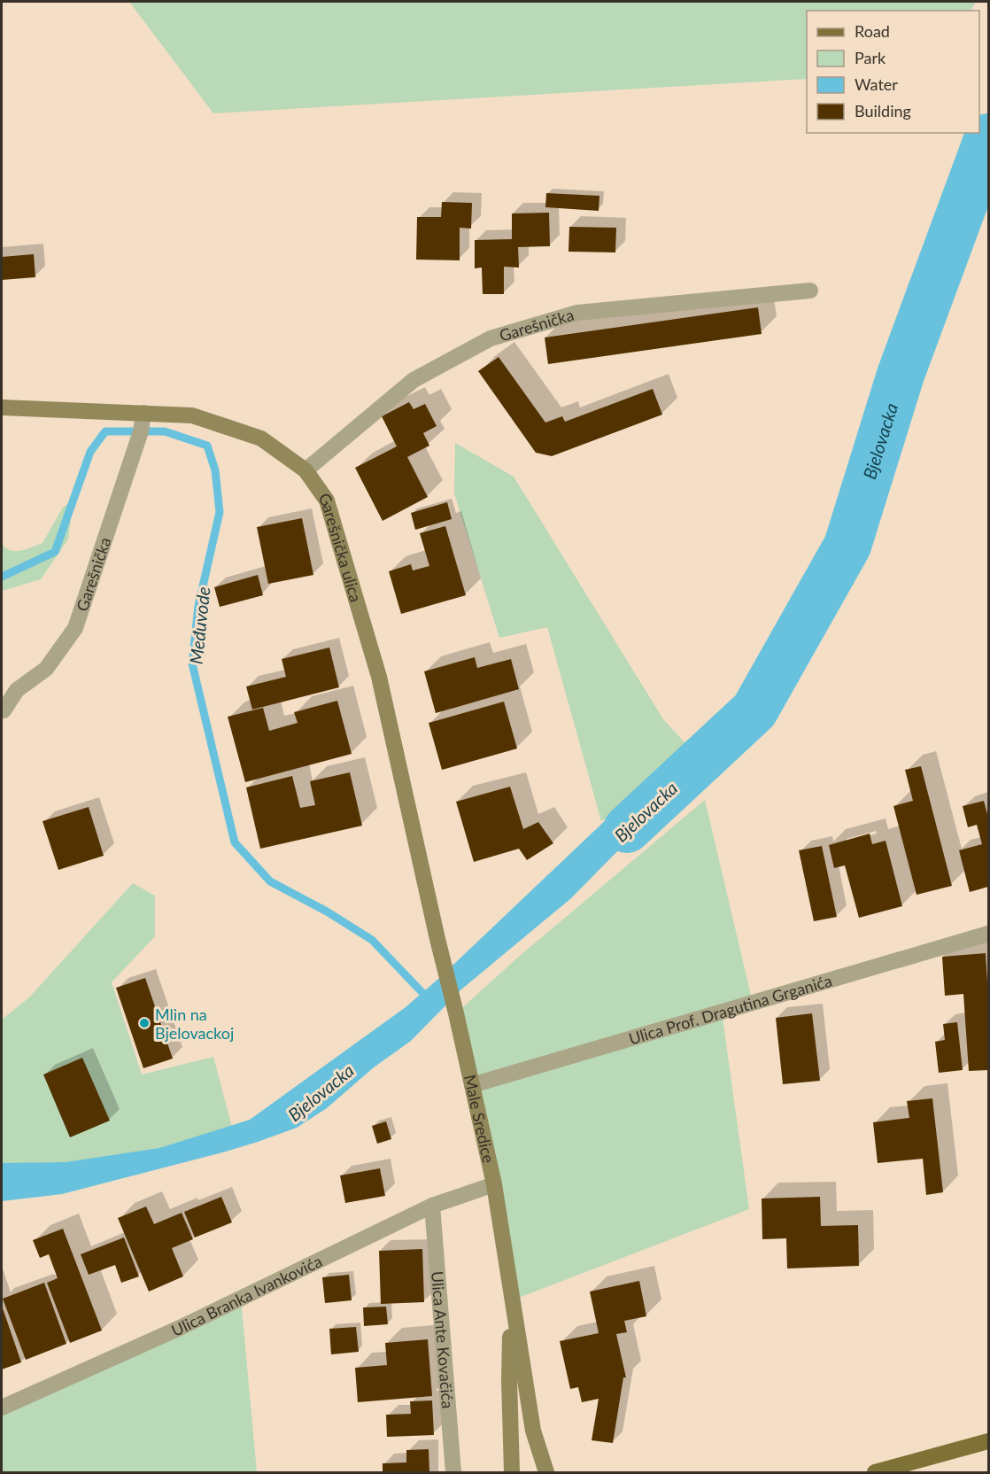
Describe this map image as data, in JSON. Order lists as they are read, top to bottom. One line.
{"streets":{"main road":["Garešnička ulica","Male Sredice"],"street":["Garešnička","Ulica Prof. Dragutina Grganića","Ulica Branka Ivankovića","Ulica Ante Kovačića"]},"crossings":[["Garešnička","Garešnička ulica"],["Garešnička ulica","Male Sredice"],["Ulica Prof. Dragutina Grganića","Male Sredice"],["Male Sredice","Ulica Branka Ivankovića"],["Ulica Branka Ivankovića","Ulica Ante Kovačića"]],"water":["Bjelovacka","Međuvode"],"places":["Mlin na Bjelovackoj"],"legend":["Road","Park","Water","Building"]}
